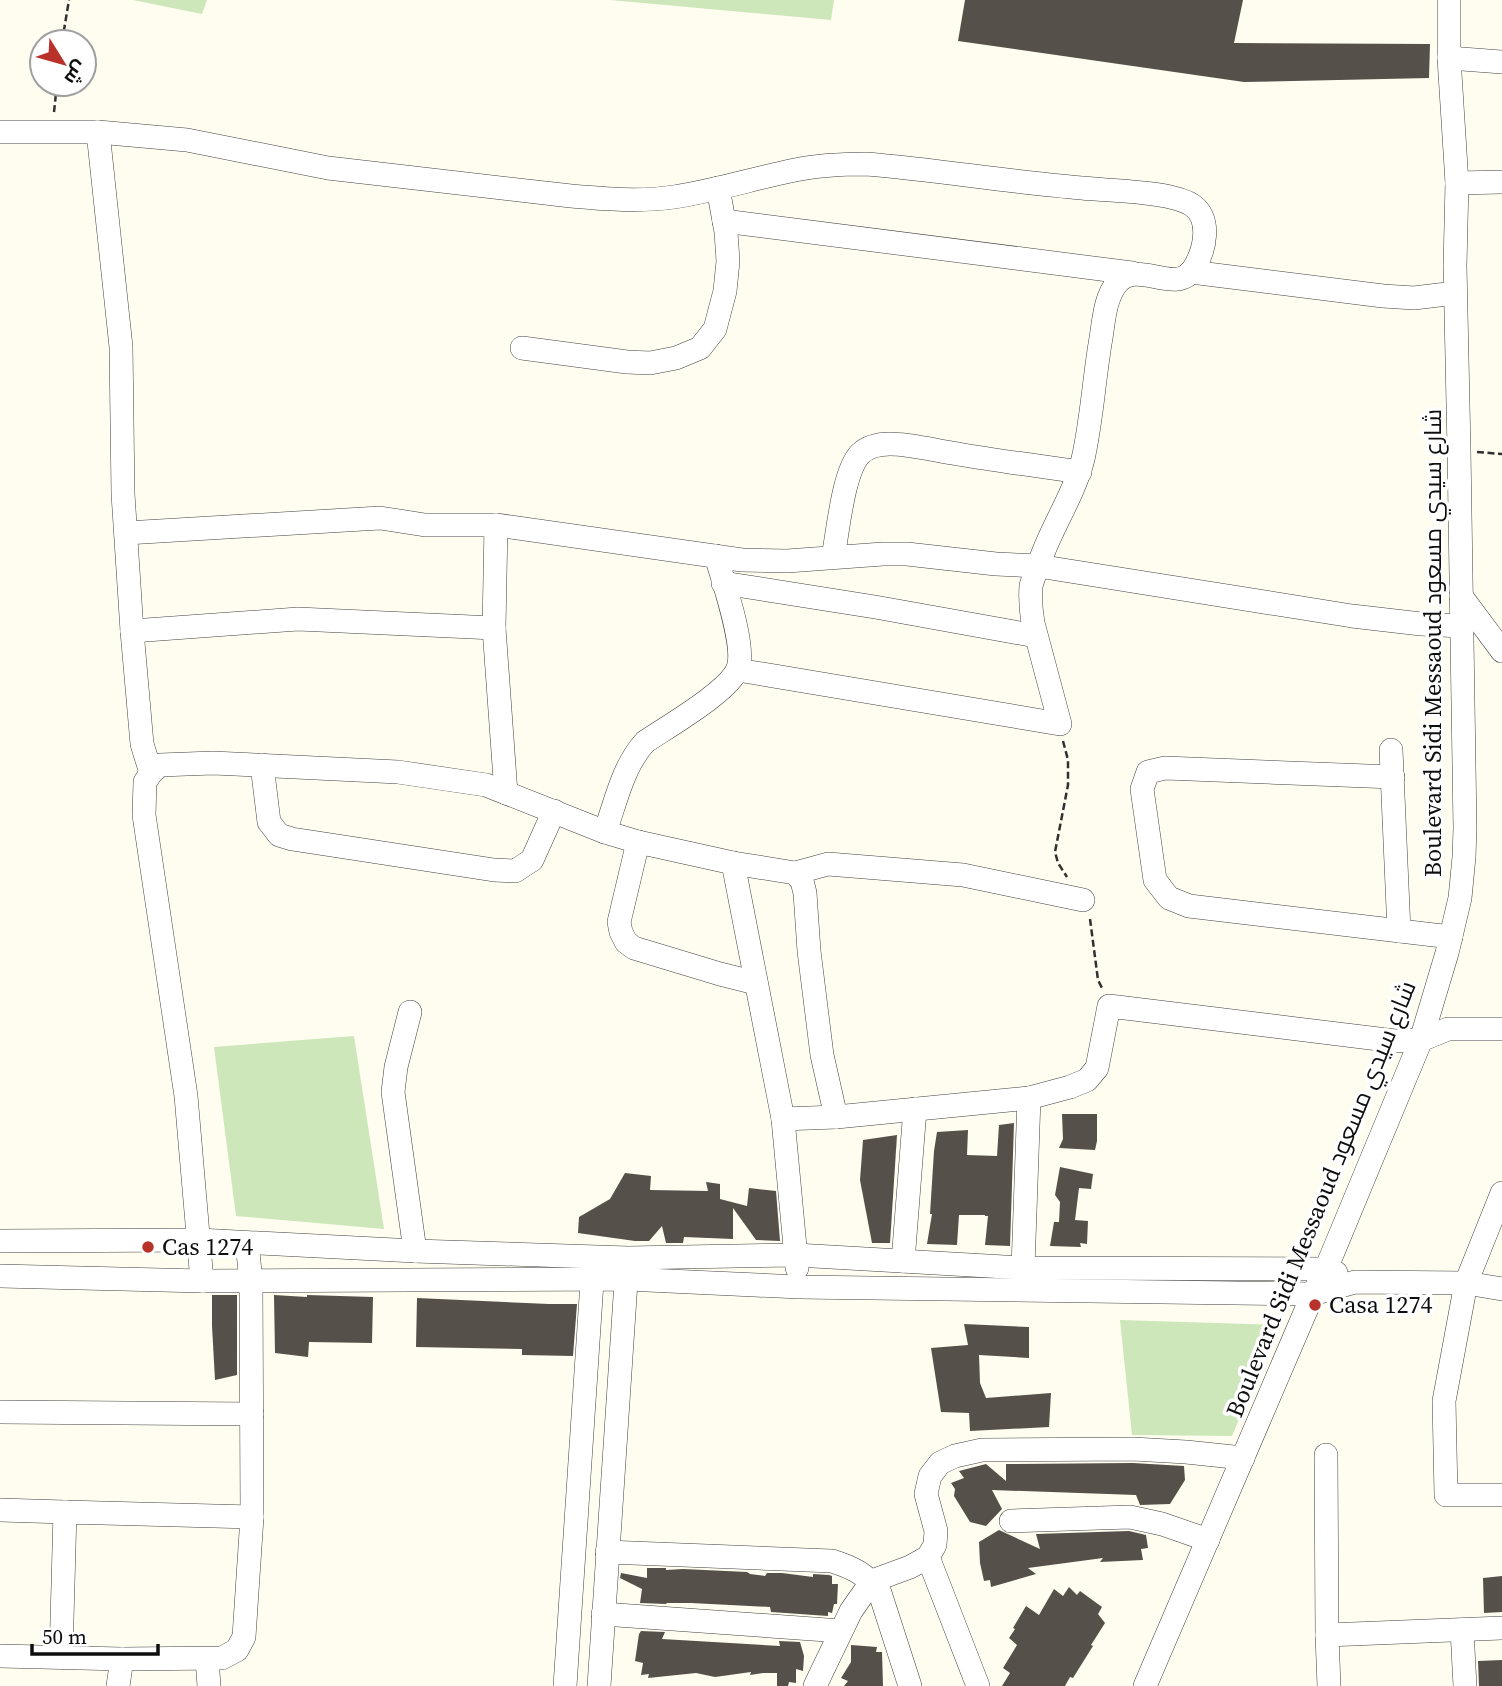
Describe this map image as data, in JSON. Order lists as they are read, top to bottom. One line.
{"streets":{"street":["Boulevard Sidi Messaoud شارع سيدي مسعود"]},"places":["Cas 1274","Casa 1274"],"scale_bar":"50 m","north":"bottom right"}
